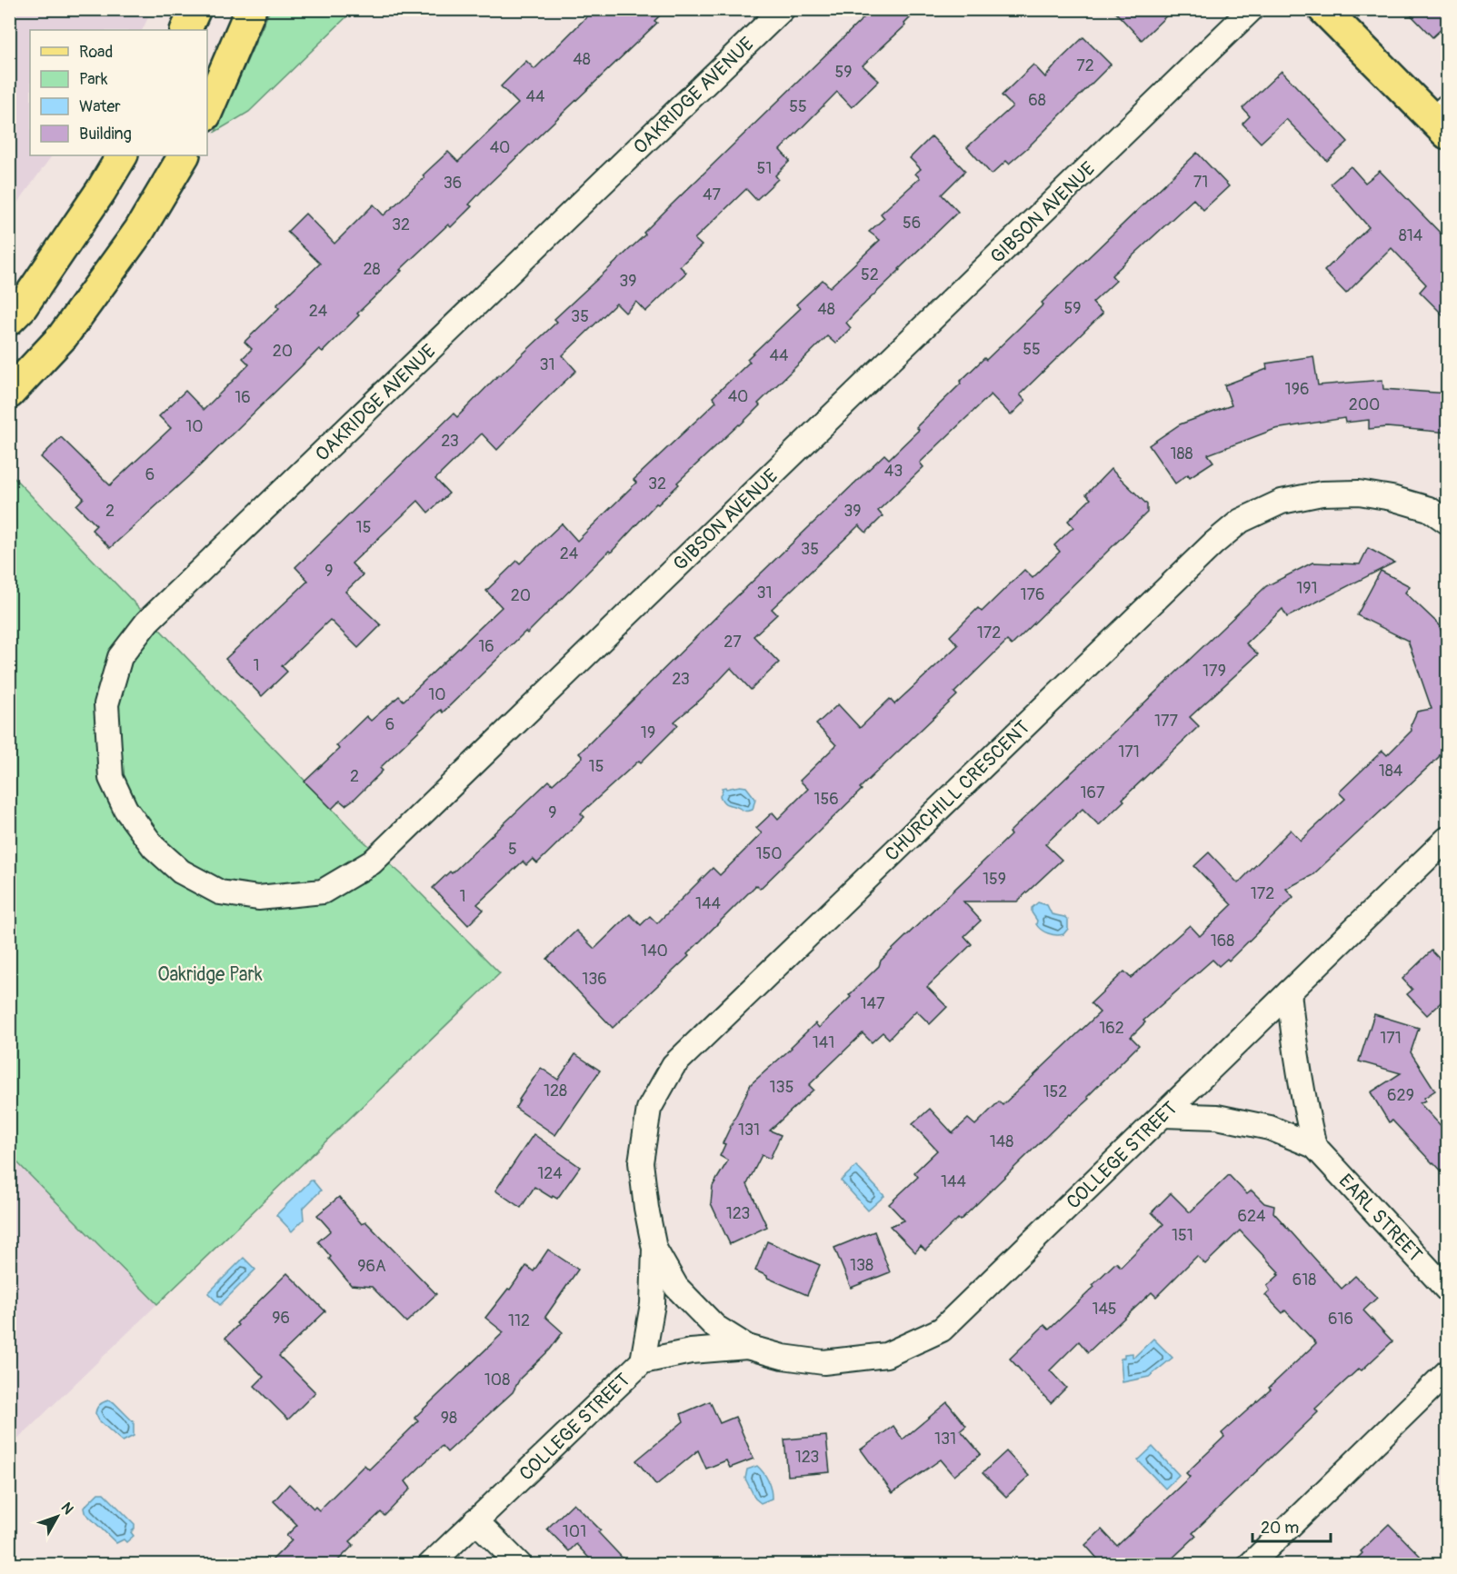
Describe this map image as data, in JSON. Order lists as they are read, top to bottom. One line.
{"streets":{"street":["OAKRIDGE AVENUE","GIBSON AVENUE","CHURCHILL CRESCENT","COLLEGE STREET","EARL STREET"]},"crossings":[["OAKRIDGE AVENUE","GIBSON AVENUE"],["CHURCHILL CRESCENT","COLLEGE STREET"],["COLLEGE STREET","EARL STREET"]],"parks":["Oakridge Park"],"house_numbers":["48","72","59","44","68","55","40","51","71","36","47","56","32","814","28","52","39","59","48","24","35","55","20","44","31","196","40","16","200","10","23","188","43","6","32","2","39","15","35","24","9","191","31","176","20","172","27","16","1","179","23","10","177","6","19","171","15","184","2","167","156","9","5","150","159","172","1","144","168","140","136","147","162","171","141","135","128","152","629","131","148","124","144","123","624","151","138","96A","618","145","96","616","112","108","98","131","123","101"],"legend":["Road","Park","Water","Building"],"scale_bar":"20 m","north":"top right"}
